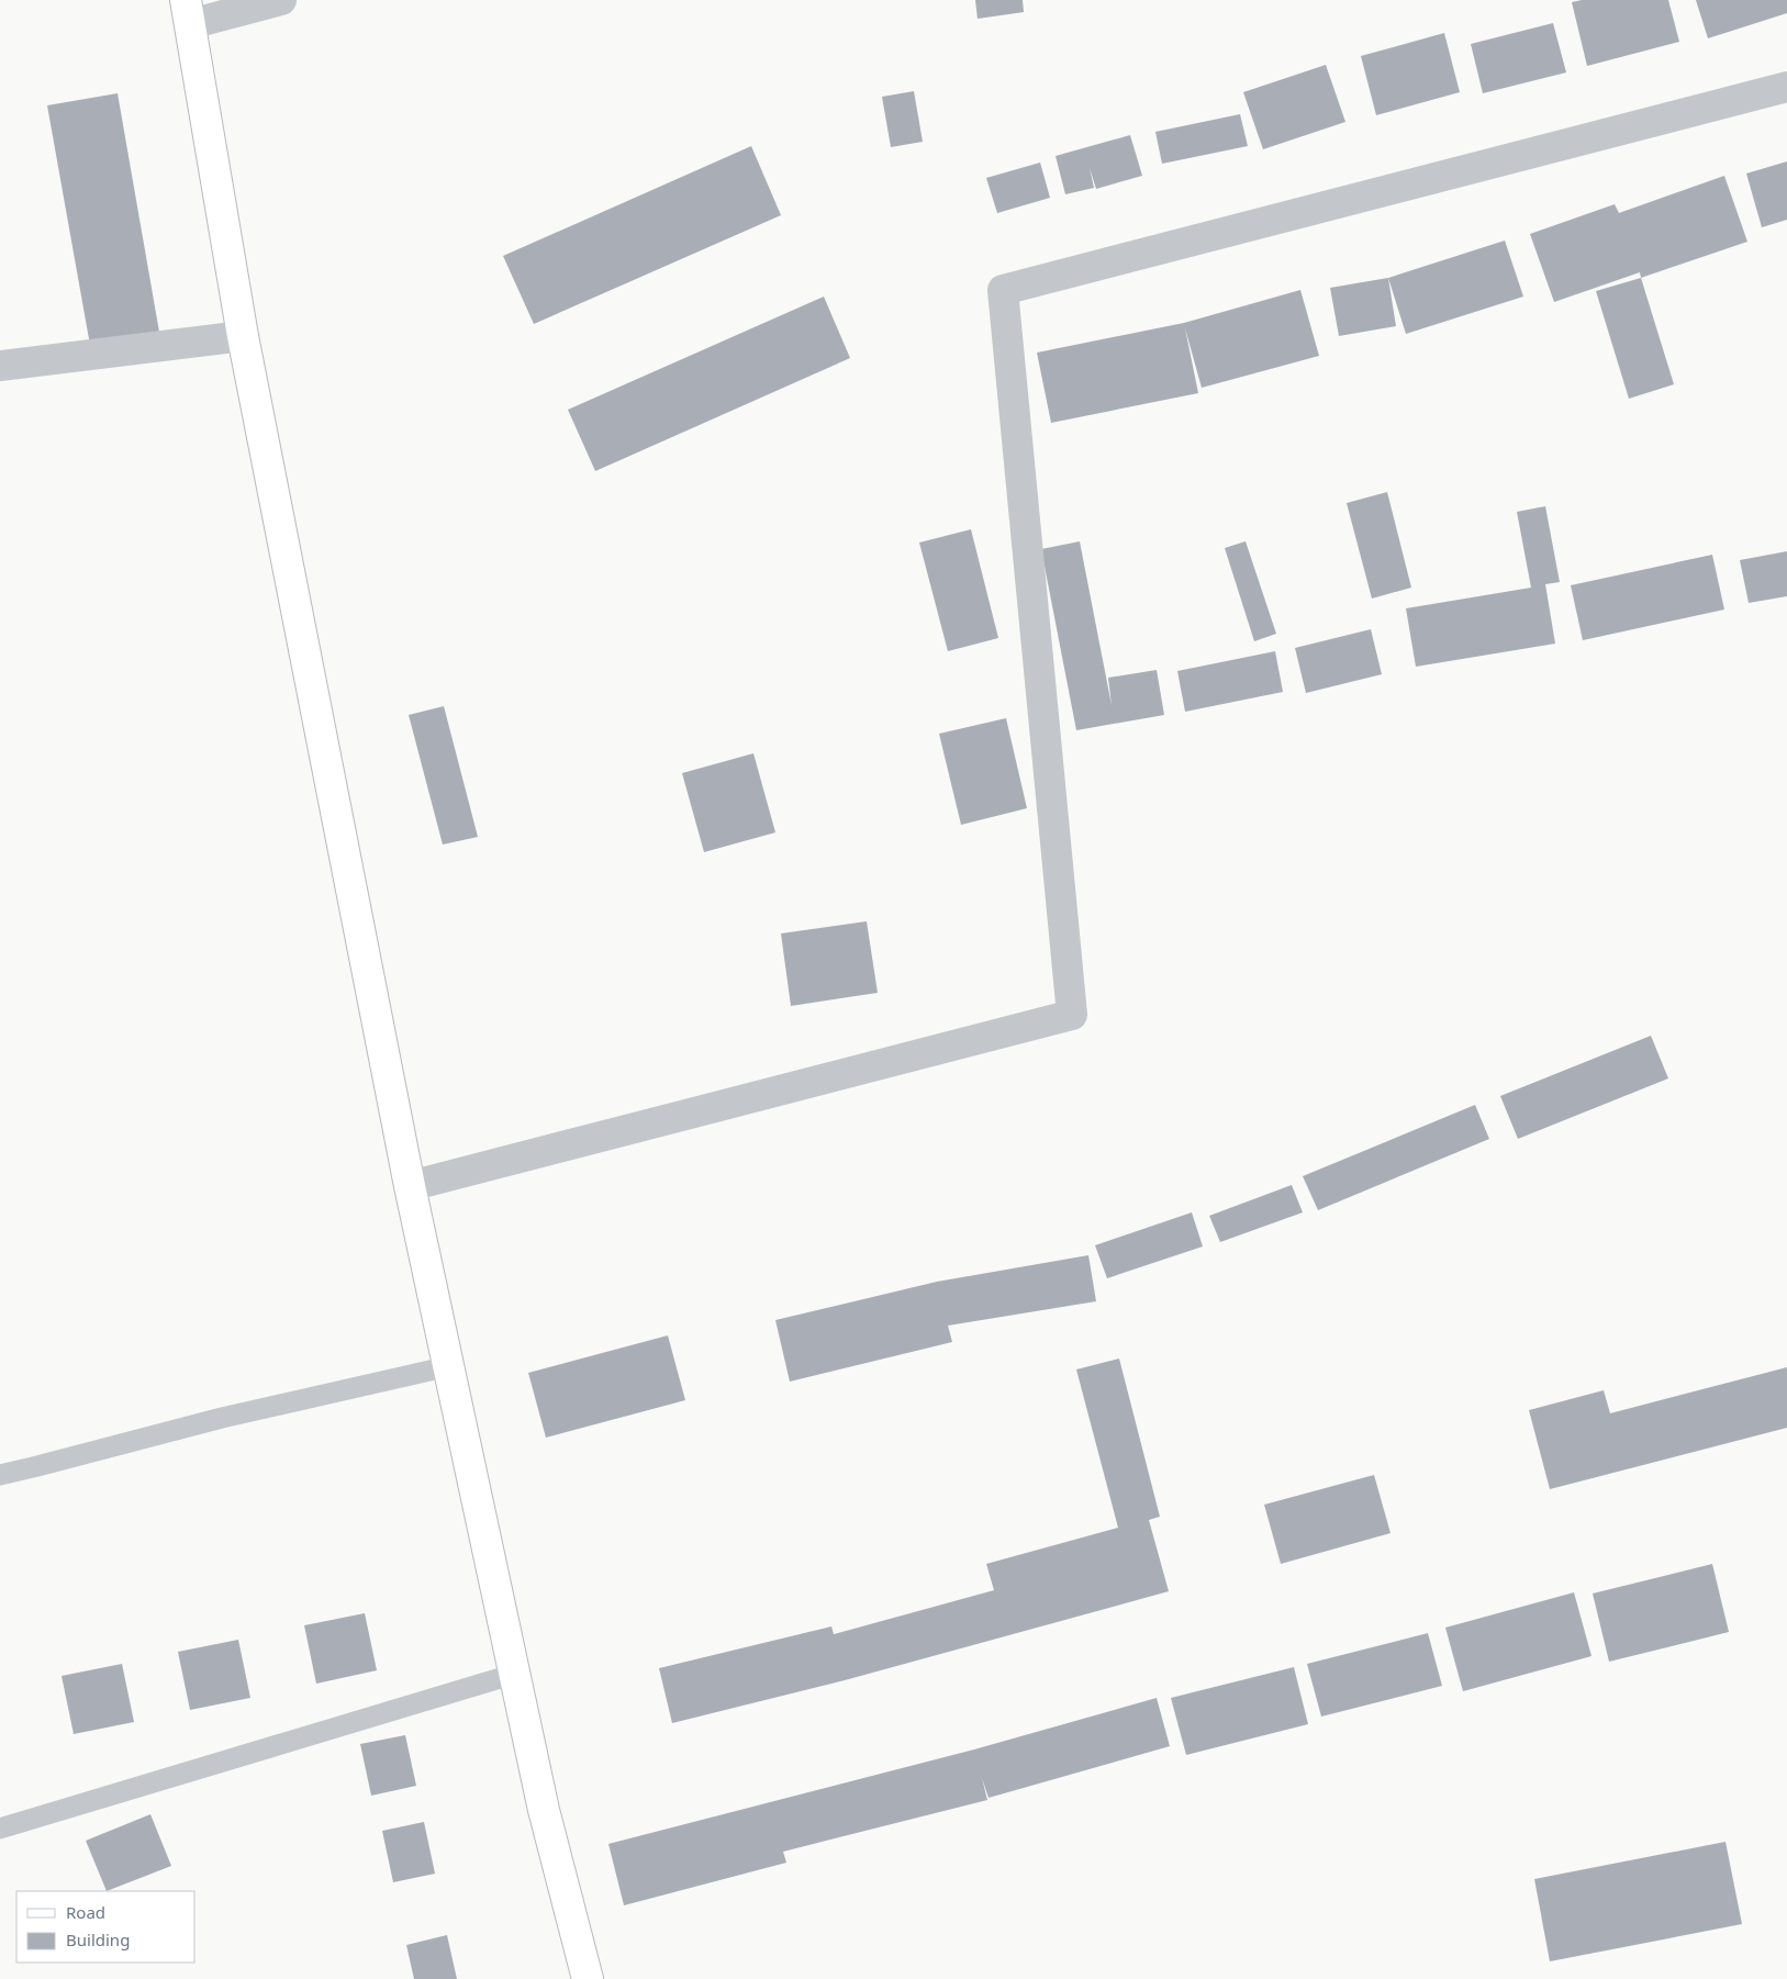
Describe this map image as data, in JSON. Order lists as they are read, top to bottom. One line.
{"legend":["Road","Building"]}
